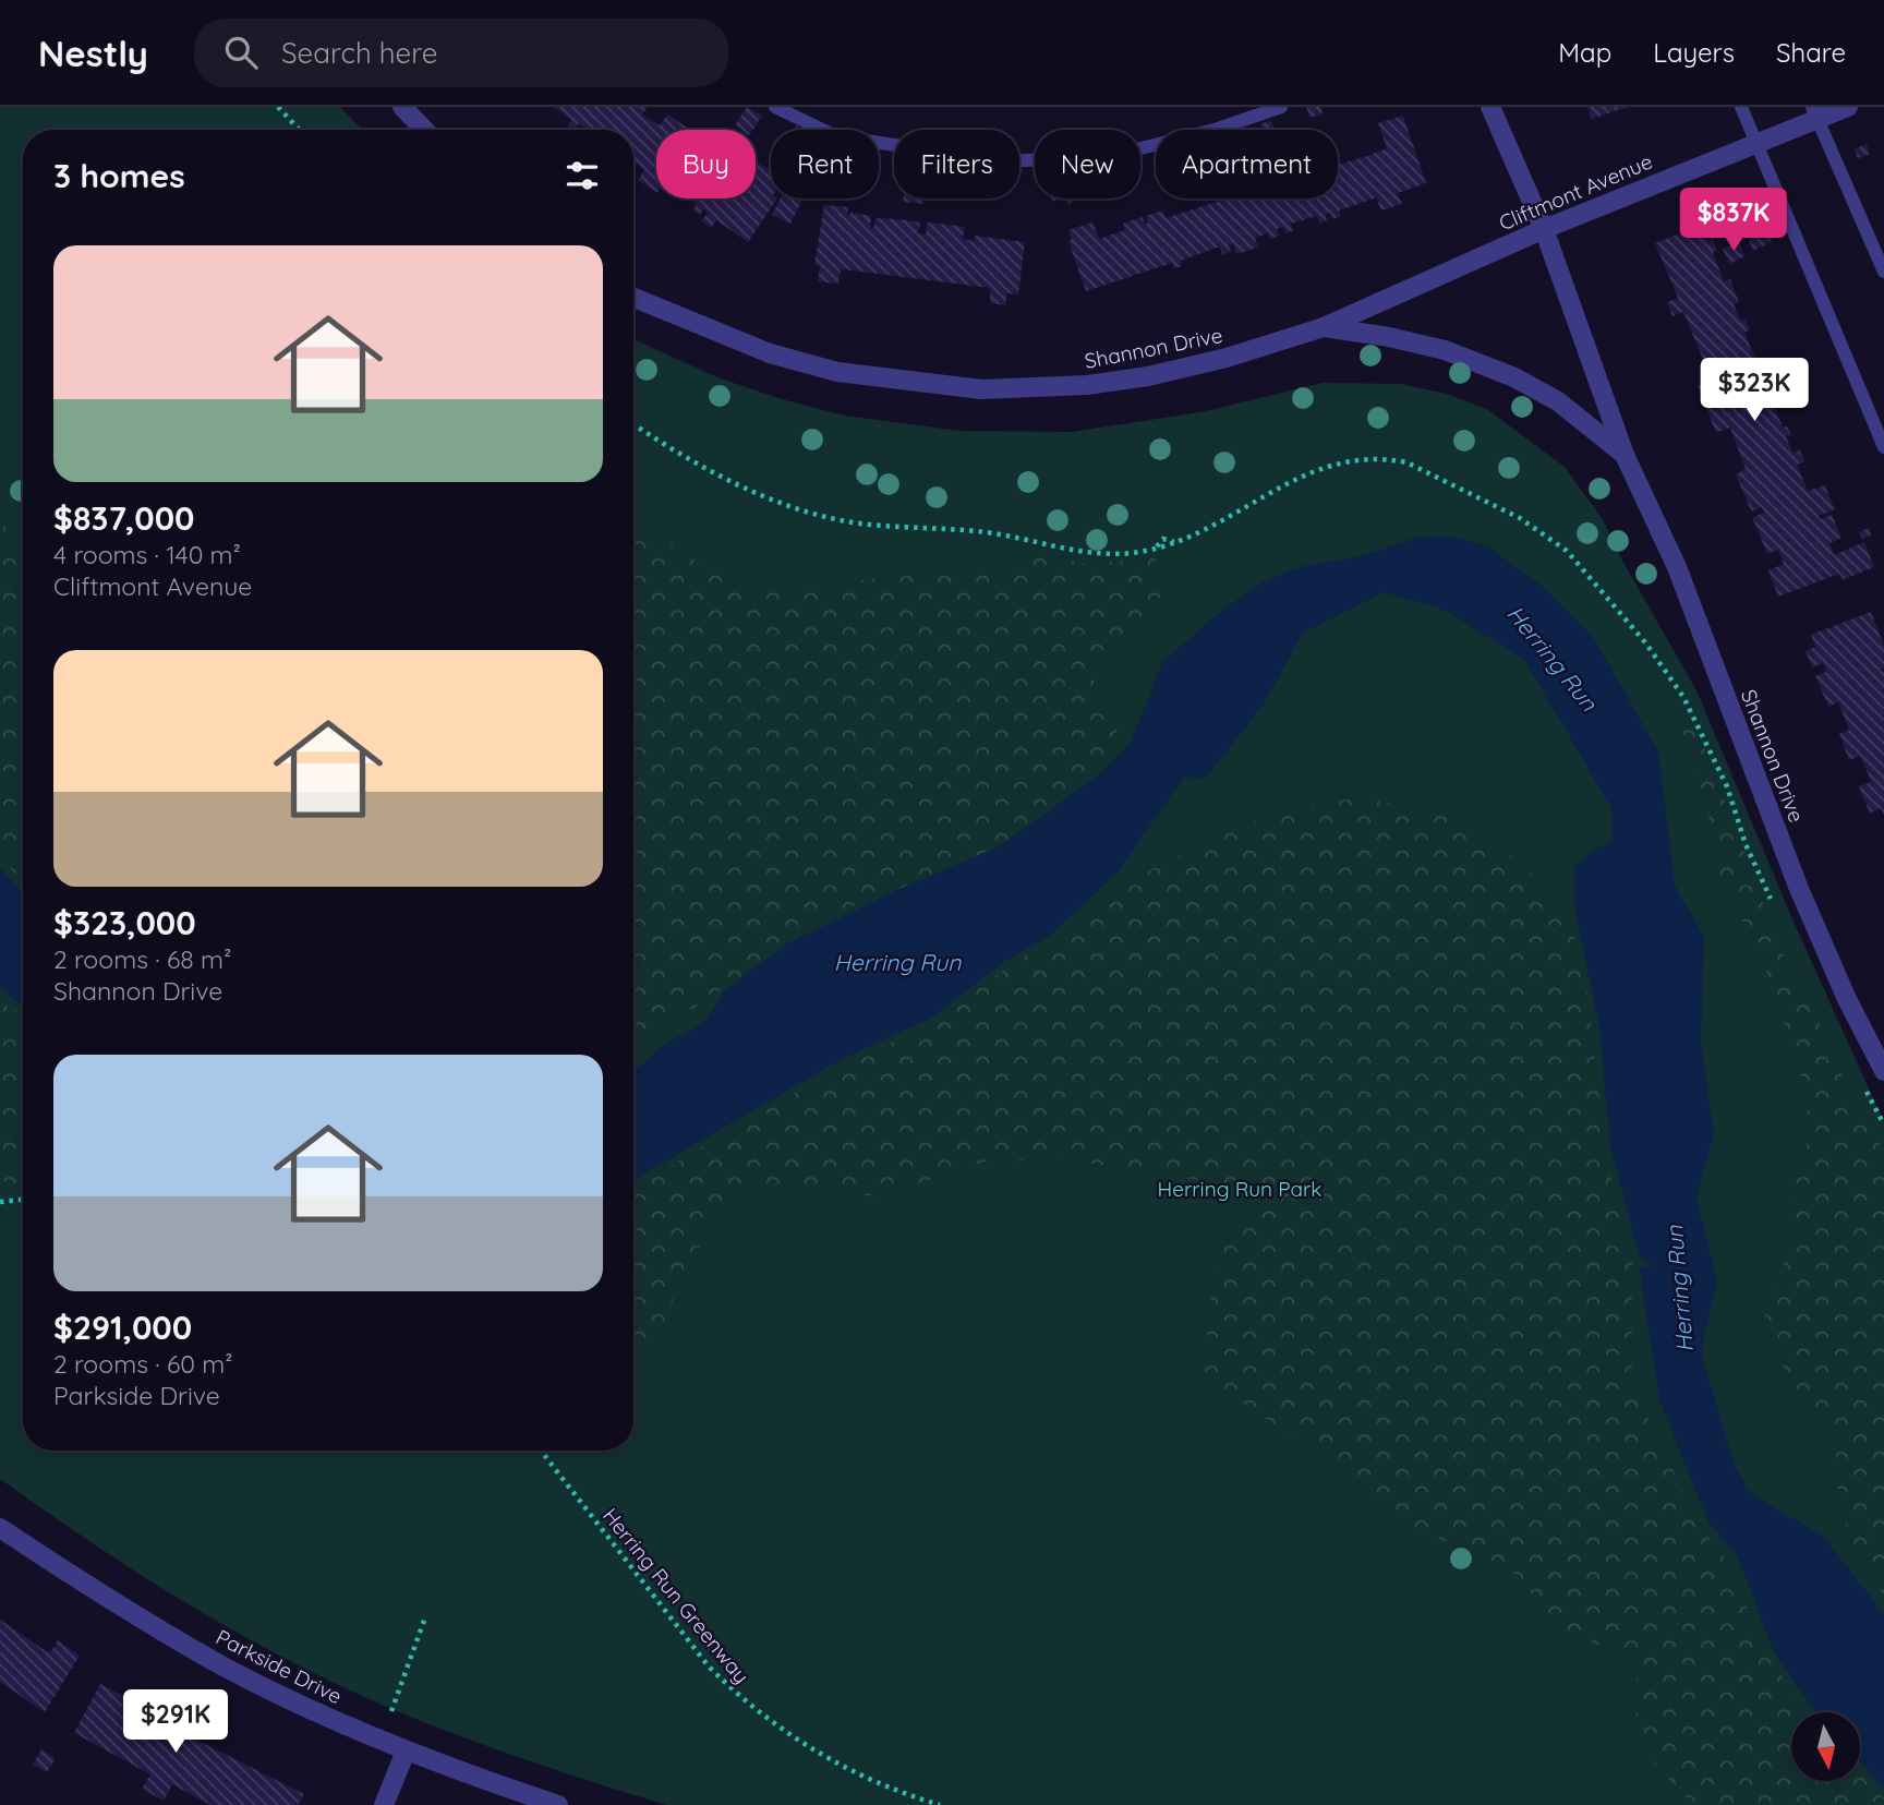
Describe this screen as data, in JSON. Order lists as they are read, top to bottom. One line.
{"streets":{"street":["Cliftmont Avenue","Shannon Drive","Parkside Drive"],"path":["Herring Run Greenway"]},"crossings":[["Cliftmont Avenue","Shannon Drive"]],"water":["Herring Run"],"parks":["Herring Run Park"],"north":"bottom","page":{"header":"Nestly","search":"Search here","nav":["Map","Layers","Share"],"chip":["Buy","Rent","Filters","New","Apartment"],"heading":"3 homes","price":["$837K","$323K","$291K"],"list":[{"name":"$837,000","note":"4 rooms · 140 m² · Cliftmont Avenue"},{"name":"$323,000","note":"2 rooms · 68 m² · Shannon Drive"},{"name":"$291,000","note":"2 rooms · 60 m² · Parkside Drive"}]}}
